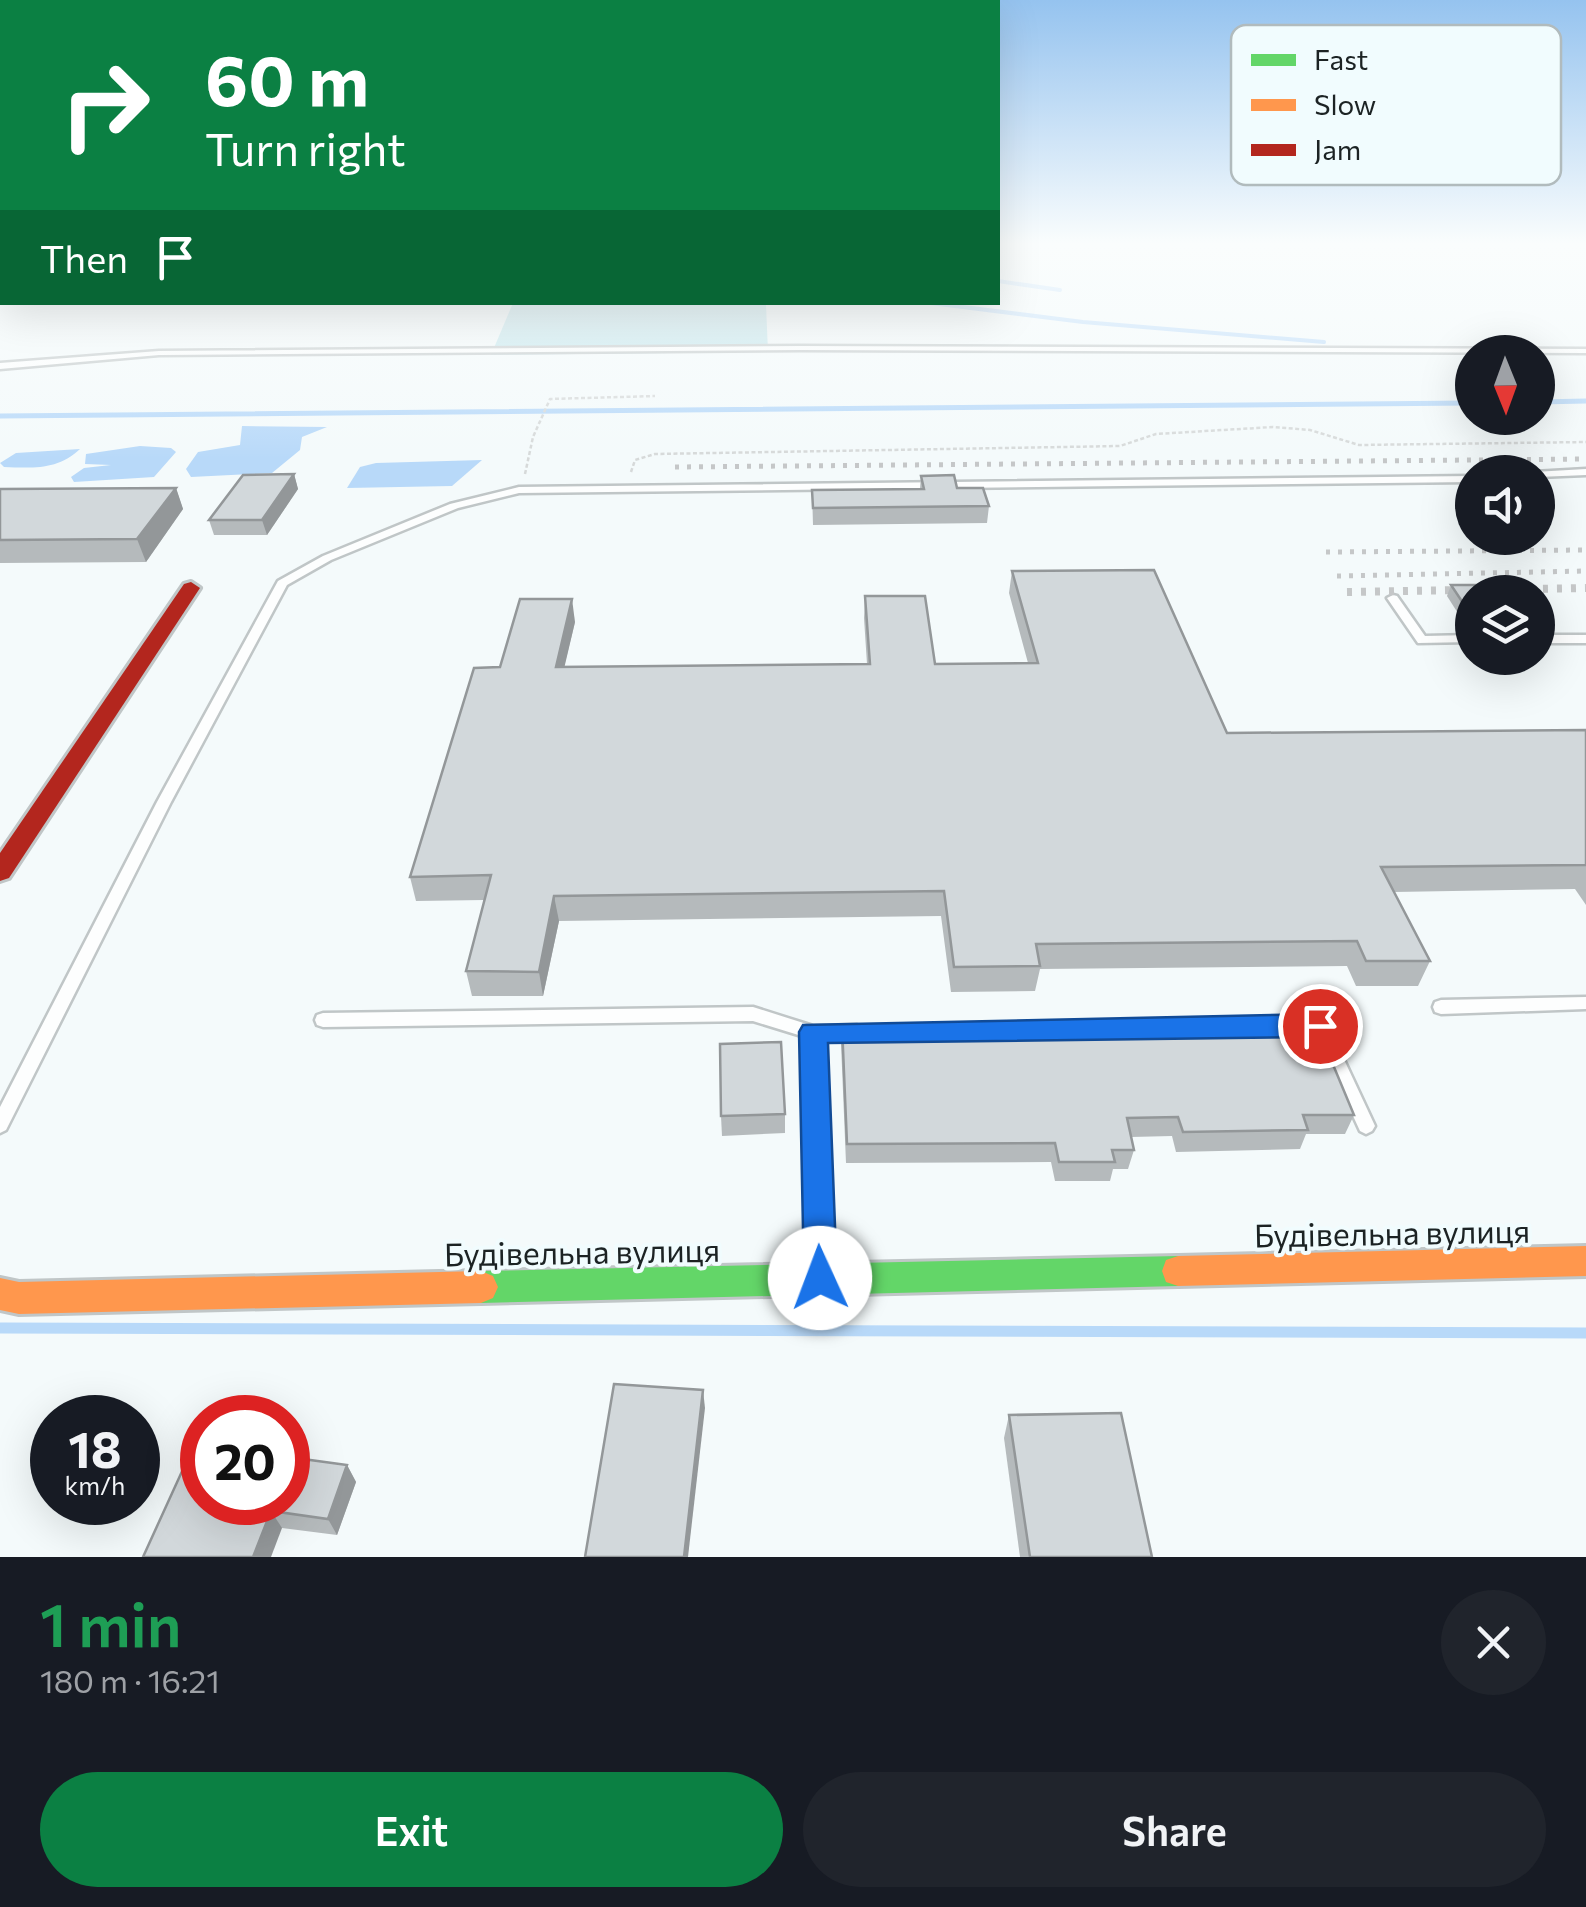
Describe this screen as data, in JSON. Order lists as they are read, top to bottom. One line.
{"streets":{"street":["Будівельна вулиця"]},"legend":["Fast","Slow","Jam"],"north":"bottom","page":{"turn":["60 m","Turn right"],"then":"Then","speed":"18 km/h","limit":"20","heading":["1 min","180 m · 16:21"],"buttons":["Exit","Share"]}}
